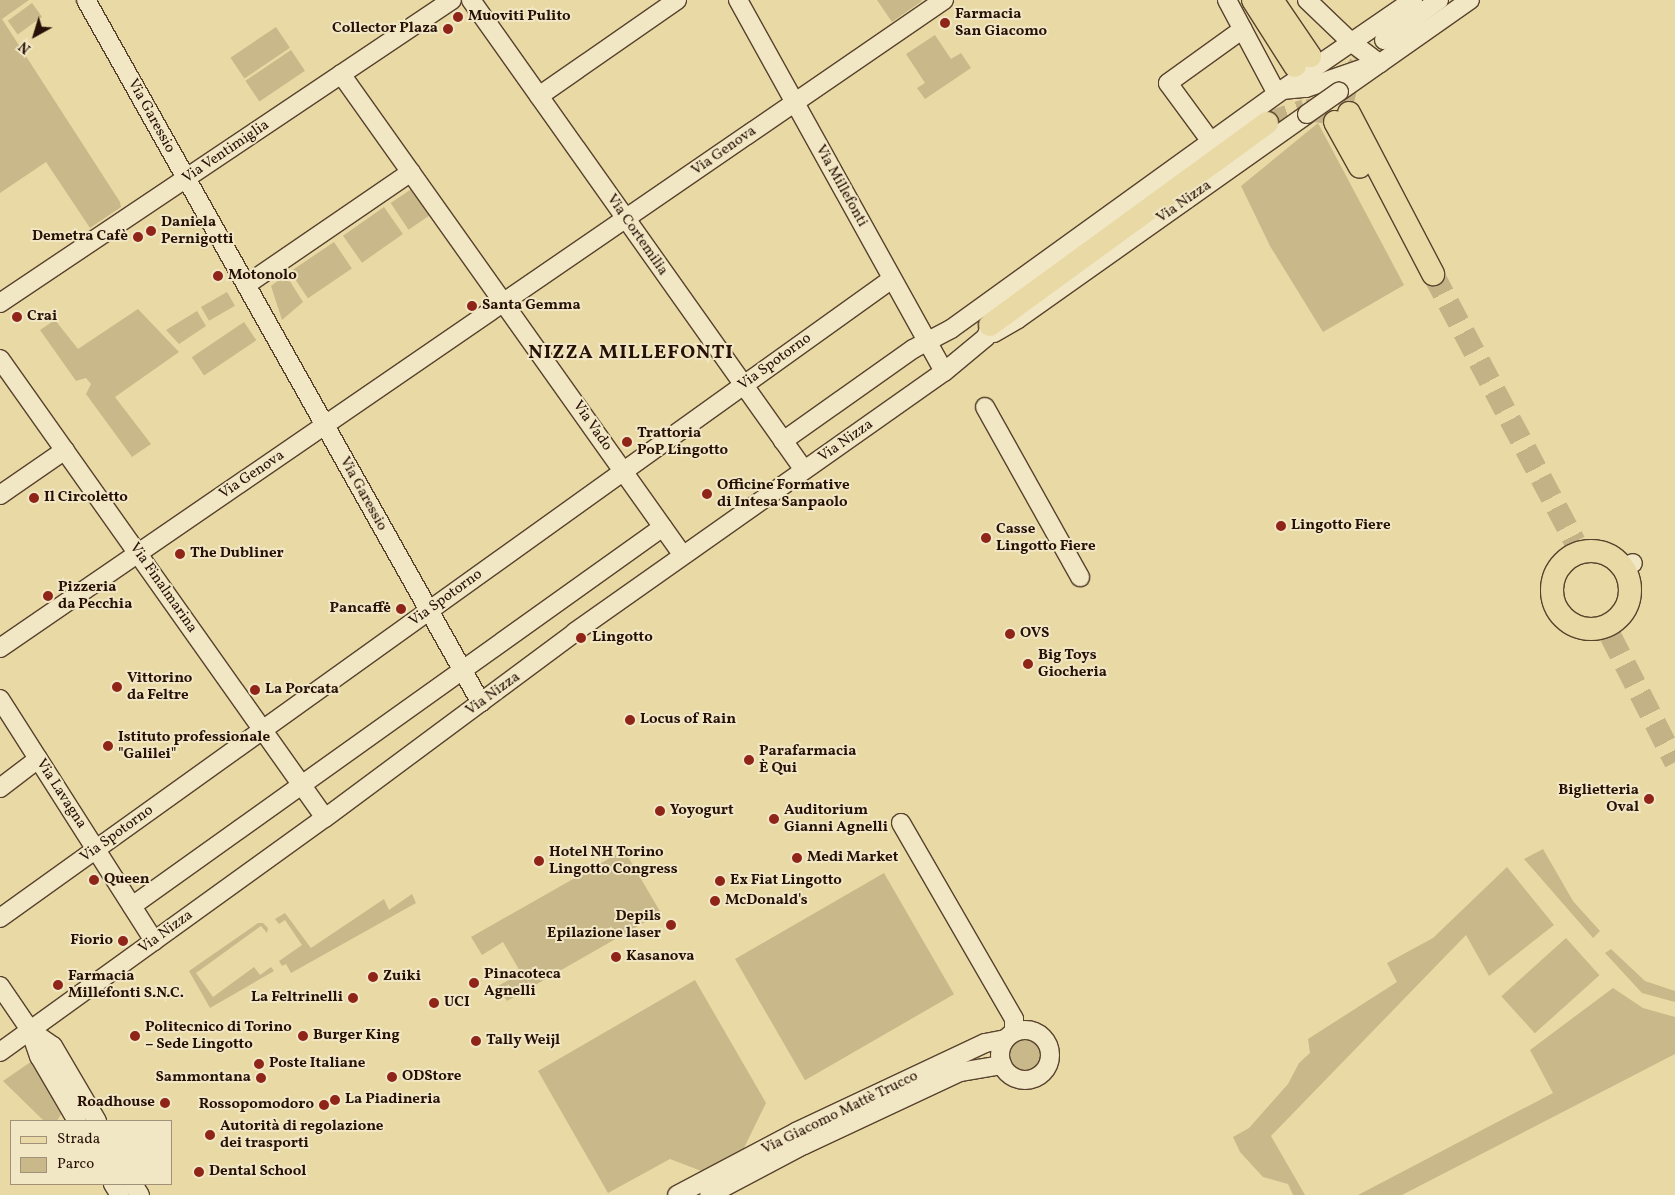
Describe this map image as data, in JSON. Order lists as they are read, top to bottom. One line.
{"streets":{"street":["Via Garessio","Via Genova","Via Ventimiglia","Via Millefonti","Via Nizza","Via Cortemilia","Via Spotorno","Via Vado","Via Finalmarina","Via Lavagna","Via Giacomo Mattè Trucco"]},"crossings":[["Via Garessio","Via Genova"],["Via Garessio","Via Ventimiglia"],["Via Garessio","Via Nizza"],["Via Garessio","Via Spotorno"],["Via Genova","Via Millefonti"],["Via Genova","Via Cortemilia"],["Via Genova","Via Vado"],["Via Genova","Via Finalmarina"],["Via Millefonti","Via Nizza"],["Via Millefonti","Via Spotorno"],["Via Nizza","Via Cortemilia"],["Via Nizza","Via Finalmarina"],["Via Nizza","Via Lavagna"],["Via Cortemilia","Via Spotorno"],["Via Spotorno","Via Vado"],["Via Spotorno","Via Finalmarina"],["Via Spotorno","Via Lavagna"]],"districts":["NIZZA MILLEFONTI"],"places":["Muoviti Pulito","Farmacia San Giacomo","Collector Plaza","Daniela Pernigotti","Demetra Cafè","Motonolo","Santa Gemma","Crai","Trattoria PoP Lingotto","Officine Formative di Intesa Sanpaolo","Il Circoletto","Lingotto Fiere","Casse Lingotto Fiere","The Dubliner","Pizzeria da Pecchia","Pancaffė","OVS","Lingotto","Big Toys Giocheria","Vittorino da Feltre","La Porcata","Locus of Rain","Istituto professionale \"Galilei\"","Parafarmacia È Qui","Biglietteria Oval","Yoyogurt","Auditorium Gianni Agnelli","Medi Market","Hotel NH Torino Lingotto Congress","Queen","Ex Fiat Lingotto","McDonald's","Depils Epilazione laser","Fiorio","Kasanova","Zuiki","Pinacoteca Agnelli","Farmacia Millefonti S.N.C.","La Feltrinelli","UCI","Politecnico di Torino – Sede Lingotto","Burger King","Tally Weijl","Poste Italiane","ODStore","Sammontana","La Piadineria","Roadhouse","Rossopomodoro","Autorità di regolazione dei trasporti","Dental School"],"legend":["Strada","Parco"],"north":"bottom left"}
